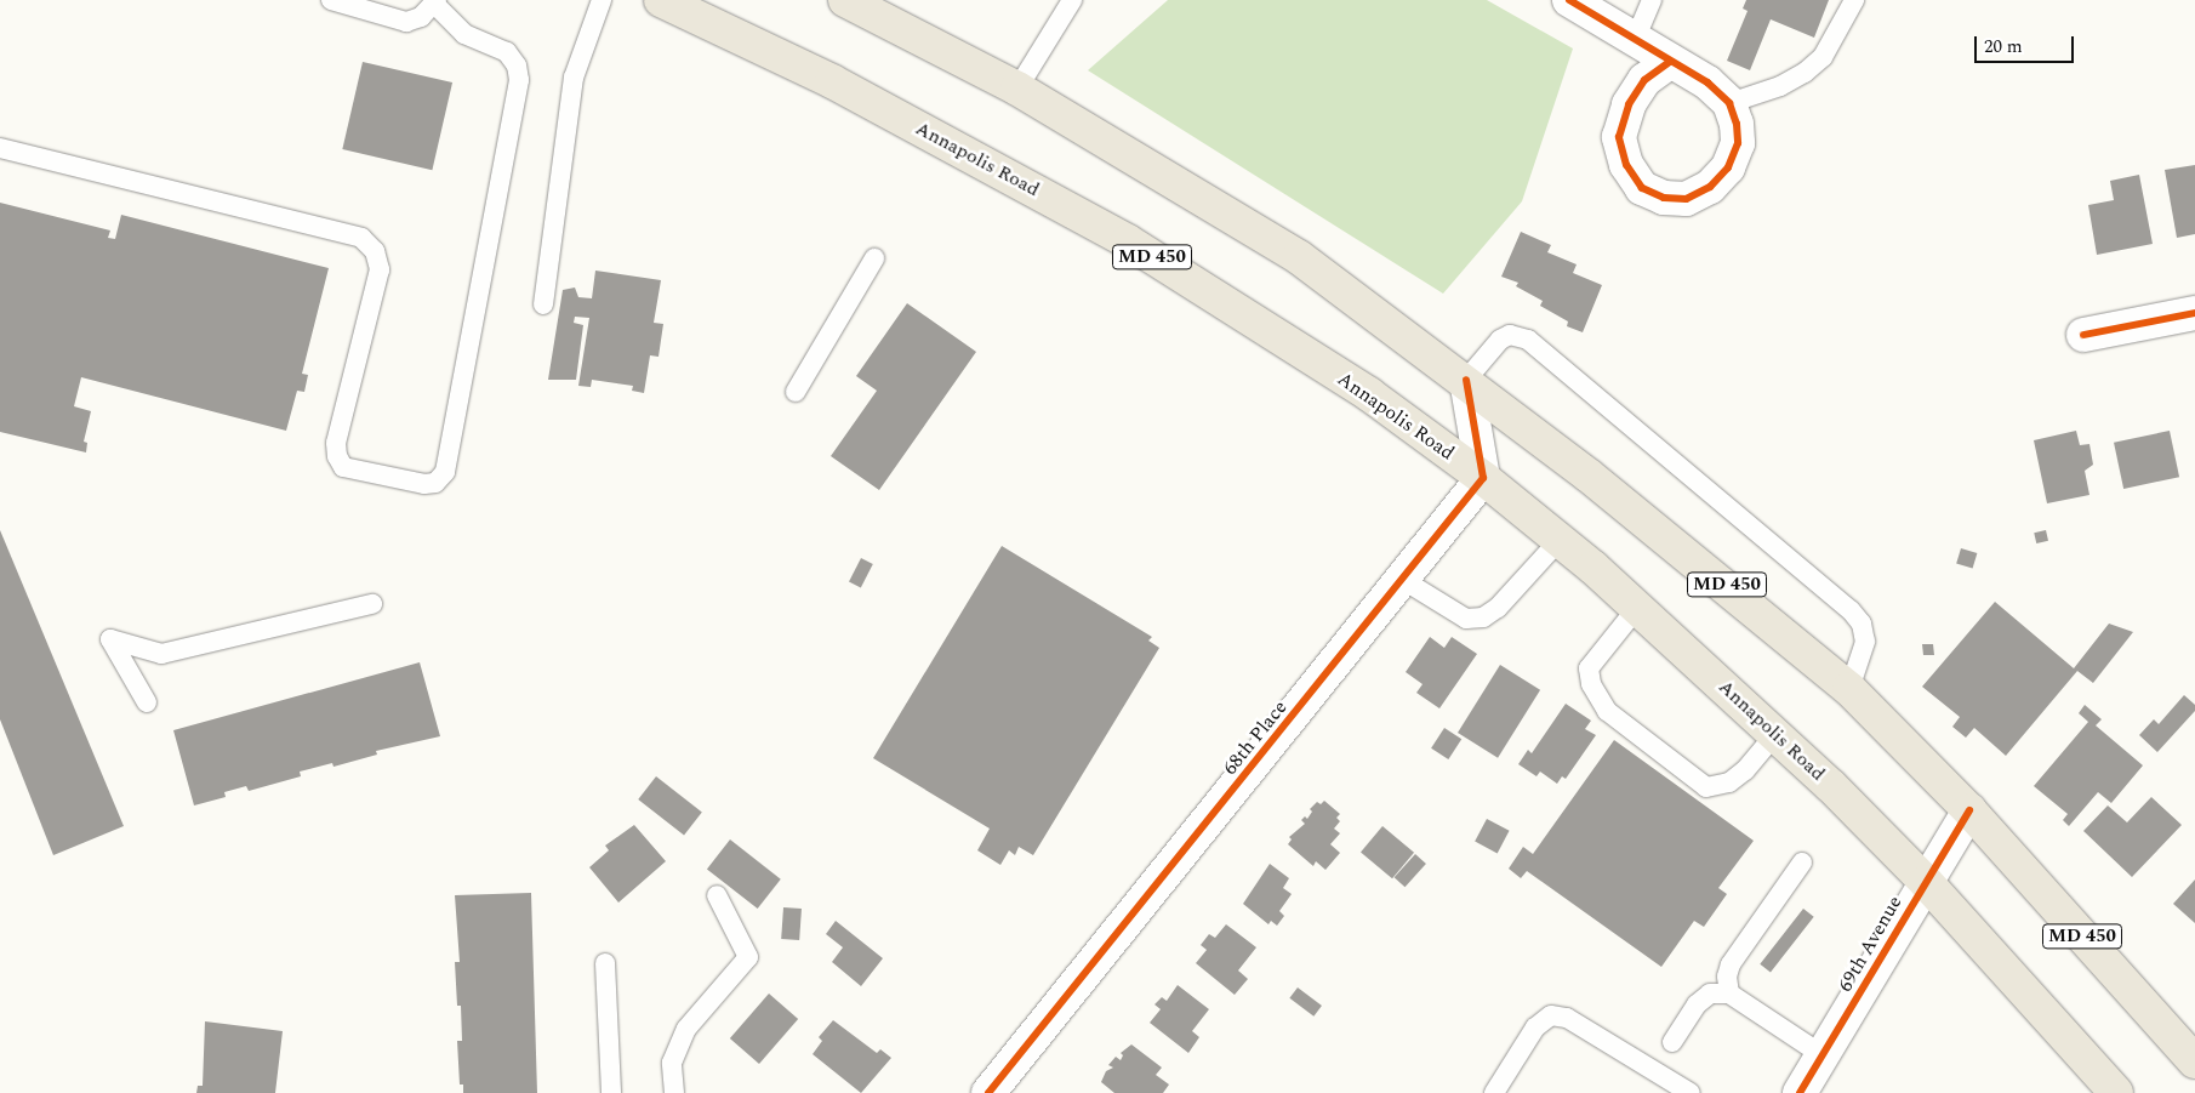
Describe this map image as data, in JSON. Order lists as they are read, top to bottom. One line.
{"streets":{"main road":["Annapolis Road","MD 450"],"street":["68th Place","69th Avenue"]},"crossings":[["Annapolis Road","68th Place"],["Annapolis Road","69th Avenue"],["MD 450","69th Avenue"]],"scale_bar":"20 m"}
